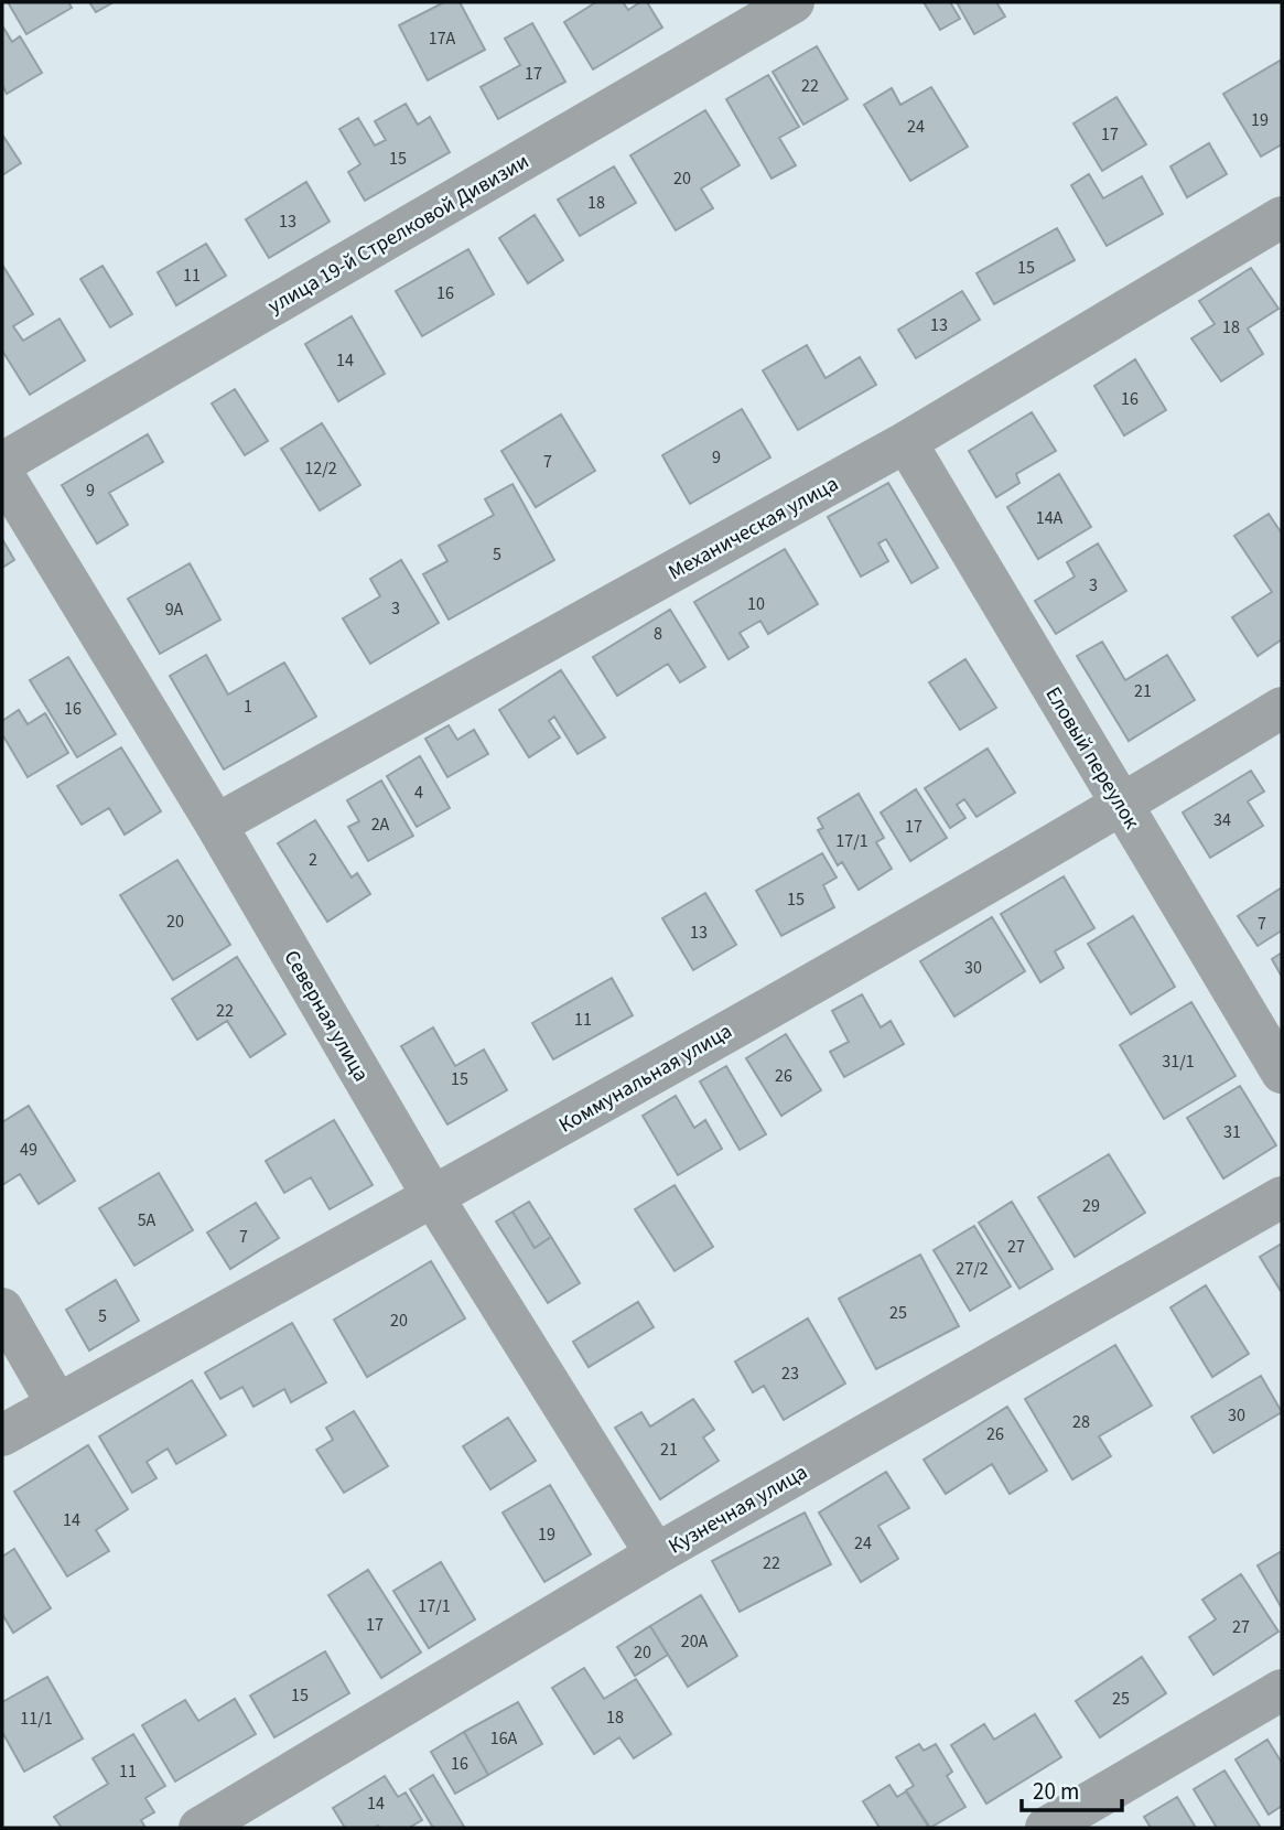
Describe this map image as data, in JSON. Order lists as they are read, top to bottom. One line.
{"streets":{"street":["улица 19-й Стрелковой Дивизии","Механическая улица","Еловый переулок","Северная улица","Коммунальная улица","Кузнечная улица"]},"crossings":[["Механическая улица","Еловый переулок"],["Механическая улица","Северная улица"],["Еловый переулок","Коммунальная улица"],["Северная улица","Коммунальная улица"],["Северная улица","Кузнечная улица"]],"house_numbers":["17А","17","22","19","24","17","15","20","18","13","15","11","16","13","18","14","16","9","7","12/2","9","14А","5","3","10","3","9А","8","21","1","16","4","34","2А","17","17/1","2","15","20","7","13","30","22","11","31/1","26","15","31","49","29","5А","7","27","27/2","25","5","20","23","30","28","26","21","14","19","24","22","17/1","17","27","20А","20","15","25","18","11/1","16А","16","11","14"],"scale_bar":"20 m"}
